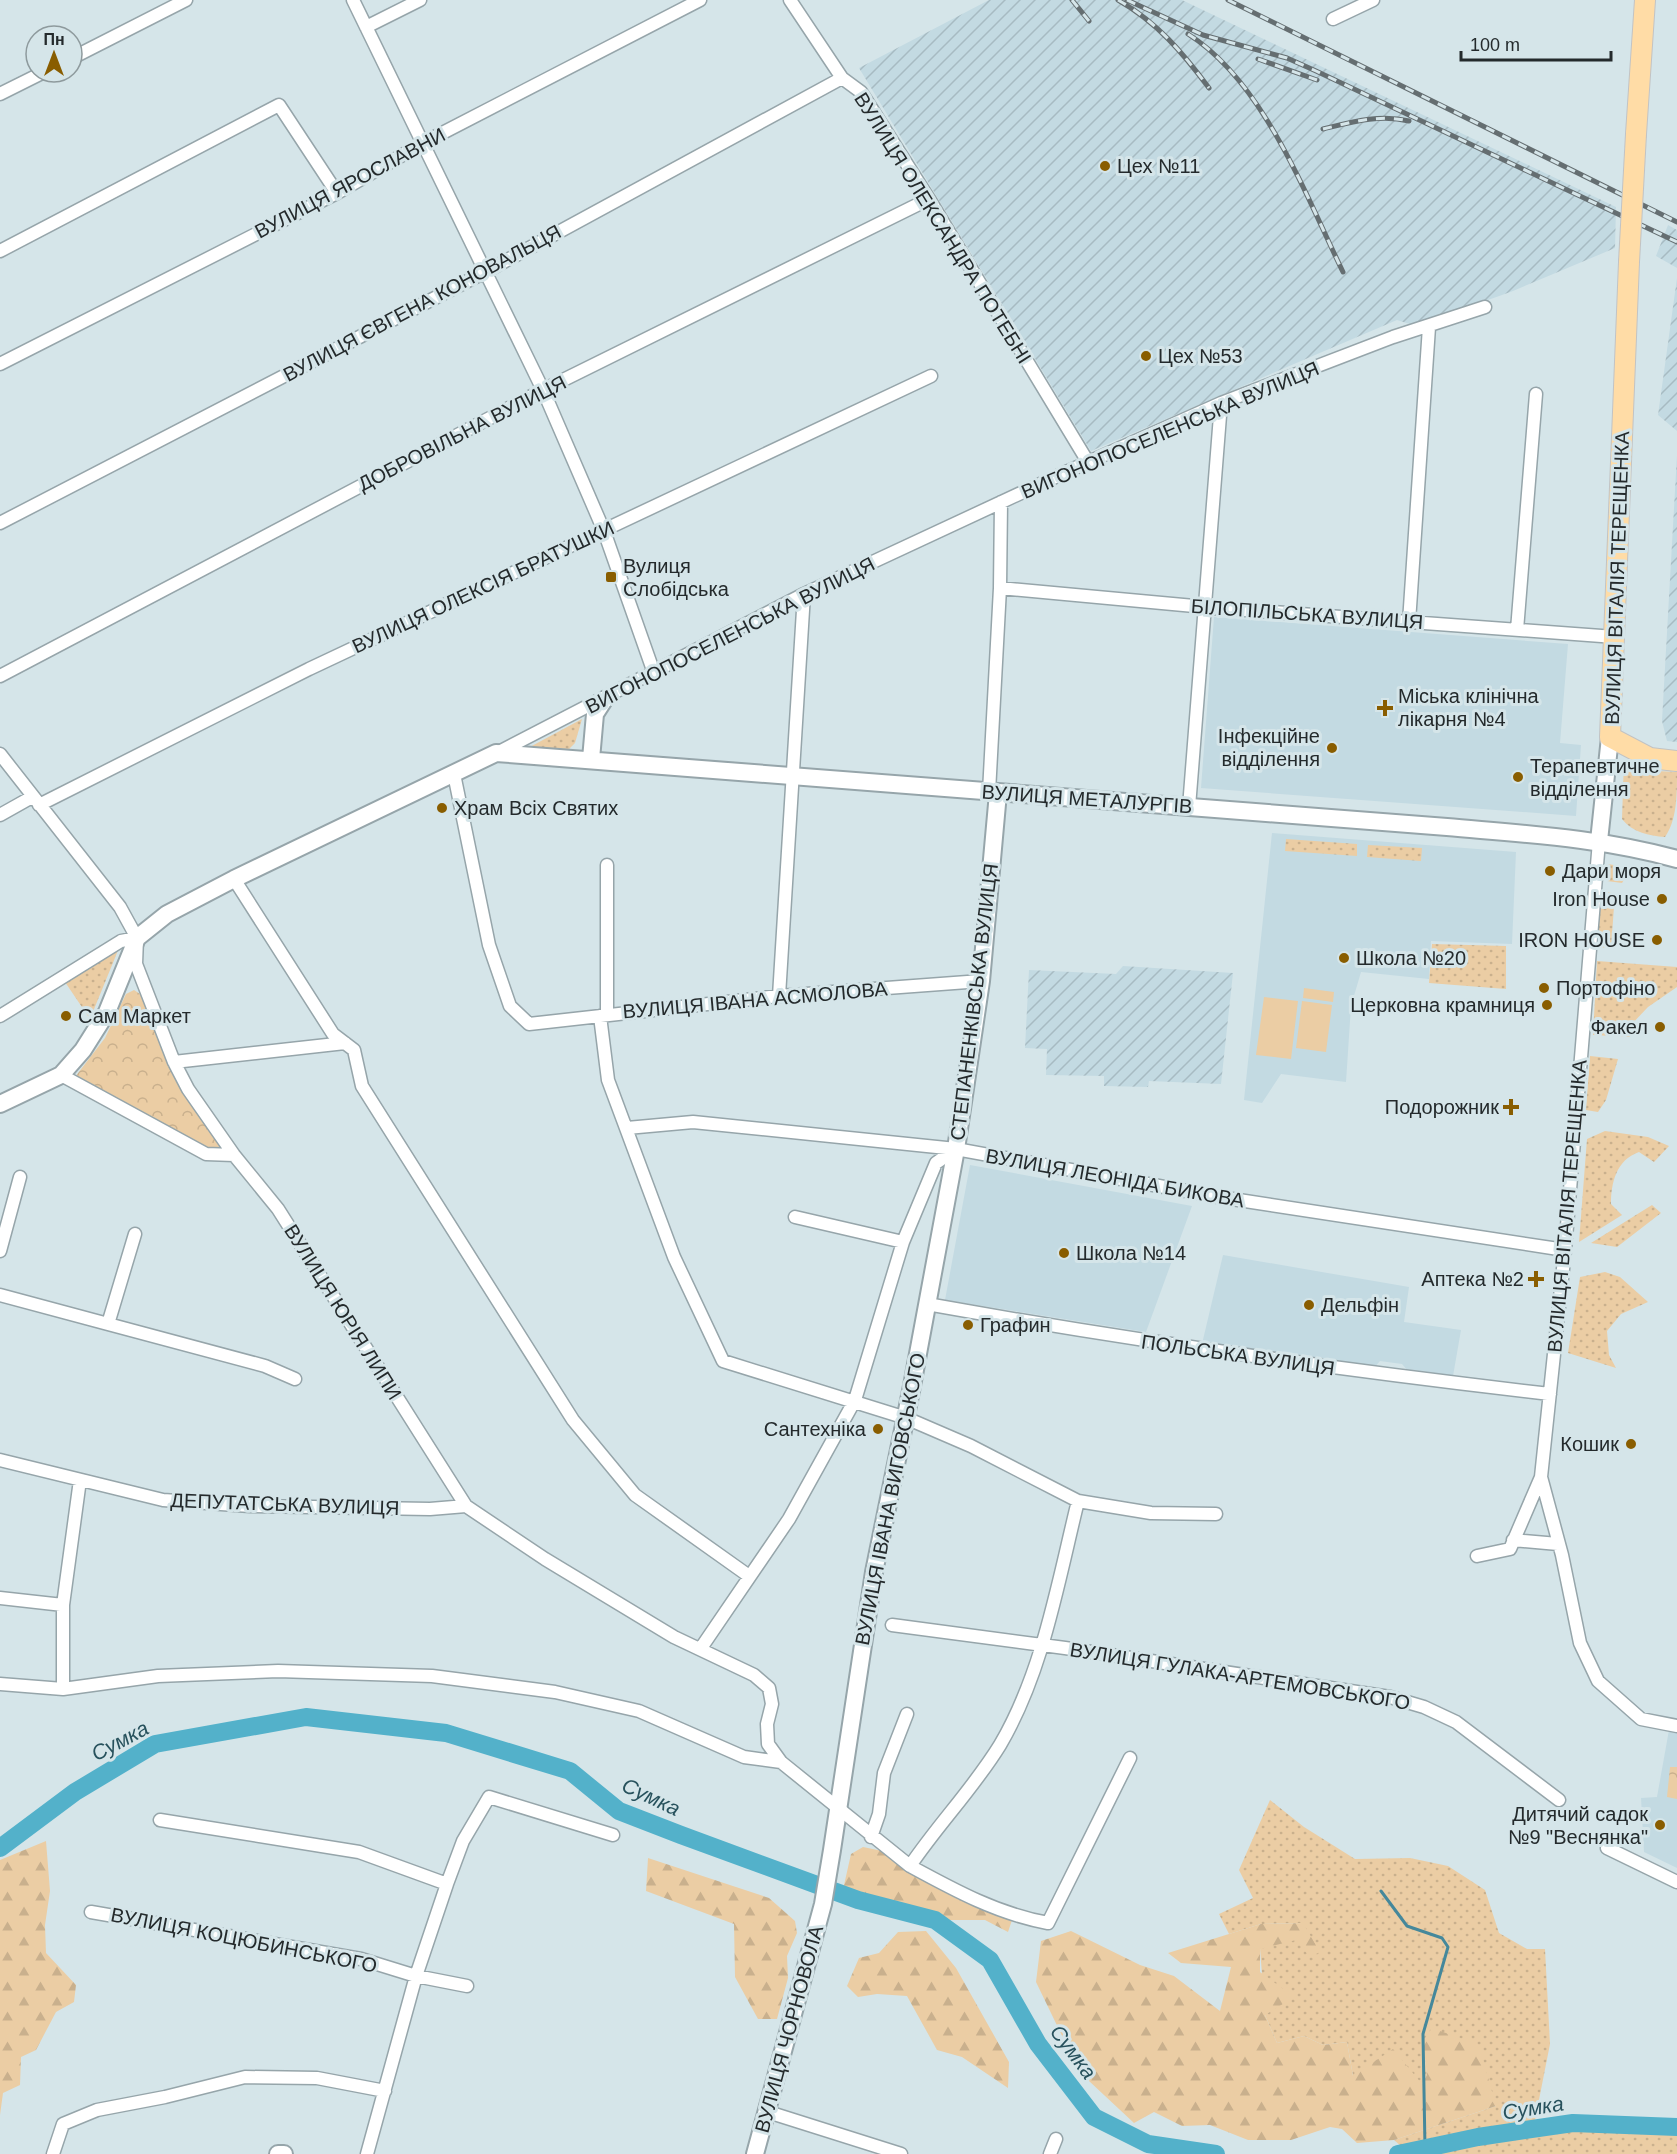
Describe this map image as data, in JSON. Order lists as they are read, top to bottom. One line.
{"streets":{"main road":["ВИГОНОПОСЕЛЕНСЬКА ВУЛИЦЯ","ВУЛИЦЯ ВІТАЛІЯ ТЕРЕЩЕНКА","ВУЛИЦЯ МЕТАЛУРГІВ","СТЕПАНЕНКІВСЬКА ВУЛИЦЯ","ВУЛИЦЯ ІВАНА ВИГОВСЬКОГО","ВУЛИЦЯ ЧОРНОВОЛА"],"street":["ВУЛИЦЯ ЯРОСЛАВНИ","ВУЛИЦЯ ОЛЕКСАНДРА ПОТЕБНІ","ВУЛИЦЯ ЄВГЕНА КОНОВАЛЬЦЯ","ДОБРОВІЛЬНА ВУЛИЦЯ","ВУЛИЦЯ ОЛЕКСІЯ БРАТУШКИ","БІЛОПІЛЬСЬКА ВУЛИЦЯ","ВУЛИЦЯ ІВАНА АСМОЛОВА","ВУЛИЦЯ ЛЕОНІДА БИКОВА","ВУЛИЦЯ ЮРІЯ ЛИПИ","ПОЛЬСЬКА ВУЛИЦЯ","ДЕПУТАТСЬКА ВУЛИЦЯ","ВУЛИЦЯ ГУЛАКА-АРТЕМОВСЬКОГО","ВУЛИЦЯ КОЦЮБИНСЬКОГО"]},"crossings":[["ВУЛИЦЯ ОЛЕКСАНДРА ПОТЕБНІ","ВУЛИЦЯ ЄВГЕНА КОНОВАЛЬЦЯ"],["ВУЛИЦЯ ОЛЕКСАНДРА ПОТЕБНІ","ВИГОНОПОСЕЛЕНСЬКА ВУЛИЦЯ"],["ВУЛИЦЯ ОЛЕКСАНДРА ПОТЕБНІ","ДОБРОВІЛЬНА ВУЛИЦЯ"],["ВИГОНОПОСЕЛЕНСЬКА ВУЛИЦЯ","ВУЛИЦЯ МЕТАЛУРГІВ"],["ВИГОНОПОСЕЛЕНСЬКА ВУЛИЦЯ","ВУЛИЦЯ ІВАНА АСМОЛОВА"],["ВИГОНОПОСЕЛЕНСЬКА ВУЛИЦЯ","СТЕПАНЕНКІВСЬКА ВУЛИЦЯ"],["ВИГОНОПОСЕЛЕНСЬКА ВУЛИЦЯ","ВУЛИЦЯ ЮРІЯ ЛИПИ"],["ВУЛИЦЯ ВІТАЛІЯ ТЕРЕЩЕНКА","БІЛОПІЛЬСЬКА ВУЛИЦЯ"],["ВУЛИЦЯ ВІТАЛІЯ ТЕРЕЩЕНКА","ВУЛИЦЯ МЕТАЛУРГІВ"],["ВУЛИЦЯ ВІТАЛІЯ ТЕРЕЩЕНКА","ВУЛИЦЯ ЛЕОНІДА БИКОВА"],["ВУЛИЦЯ ВІТАЛІЯ ТЕРЕЩЕНКА","ПОЛЬСЬКА ВУЛИЦЯ"],["ВУЛИЦЯ ОЛЕКСІЯ БРАТУШКИ","ВУЛИЦЯ ЮРІЯ ЛИПИ"],["БІЛОПІЛЬСЬКА ВУЛИЦЯ","СТЕПАНЕНКІВСЬКА ВУЛИЦЯ"],["ВУЛИЦЯ МЕТАЛУРГІВ","СТЕПАНЕНКІВСЬКА ВУЛИЦЯ"],["ВУЛИЦЯ ІВАНА АСМОЛОВА","СТЕПАНЕНКІВСЬКА ВУЛИЦЯ"],["СТЕПАНЕНКІВСЬКА ВУЛИЦЯ","ВУЛИЦЯ ЛЕОНІДА БИКОВА"],["СТЕПАНЕНКІВСЬКА ВУЛИЦЯ","ВУЛИЦЯ ЮРІЯ ЛИПИ"],["СТЕПАНЕНКІВСЬКА ВУЛИЦЯ","ВУЛИЦЯ ІВАНА ВИГОВСЬКОГО"],["ВУЛИЦЯ ЛЕОНІДА БИКОВА","ВУЛИЦЯ ІВАНА ВИГОВСЬКОГО"],["ВУЛИЦЯ ЮРІЯ ЛИПИ","ДЕПУТАТСЬКА ВУЛИЦЯ"],["ПОЛЬСЬКА ВУЛИЦЯ","ВУЛИЦЯ ІВАНА ВИГОВСЬКОГО"],["ВУЛИЦЯ ІВАНА ВИГОВСЬКОГО","ВУЛИЦЯ ЧОРНОВОЛА"]],"water":["Сумка"],"places":{"other":["Цех №11","Цех №53","Інфекційне відділення","Терапевтичне відділення","Храм Всіх Святих","Дари моря","Iron House","IRON HOUSE","Школа №20","Портофіно","Церковна крамниця","Сам Маркет","Факел","Школа №14","Дельфін","Графин","Сантехніка","Кошик","Дитячий садок №9 \"Веснянка\""],"transit":["Вулиця Слобідська"],"health":["Міська клінічна лікарня №4","Подорожник","Аптека №2"]},"scale_bar":"100 m","north":"top"}
